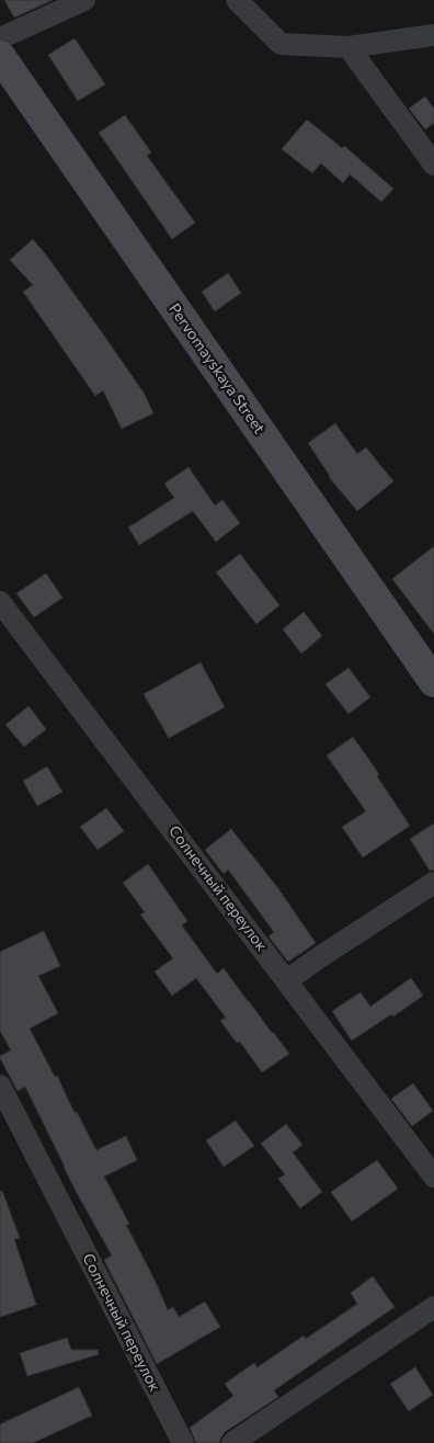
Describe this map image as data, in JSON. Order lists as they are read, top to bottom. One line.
{"streets":{"main road":["Pervomayskaya Street"],"street":["Солнечный переулок"]}}
